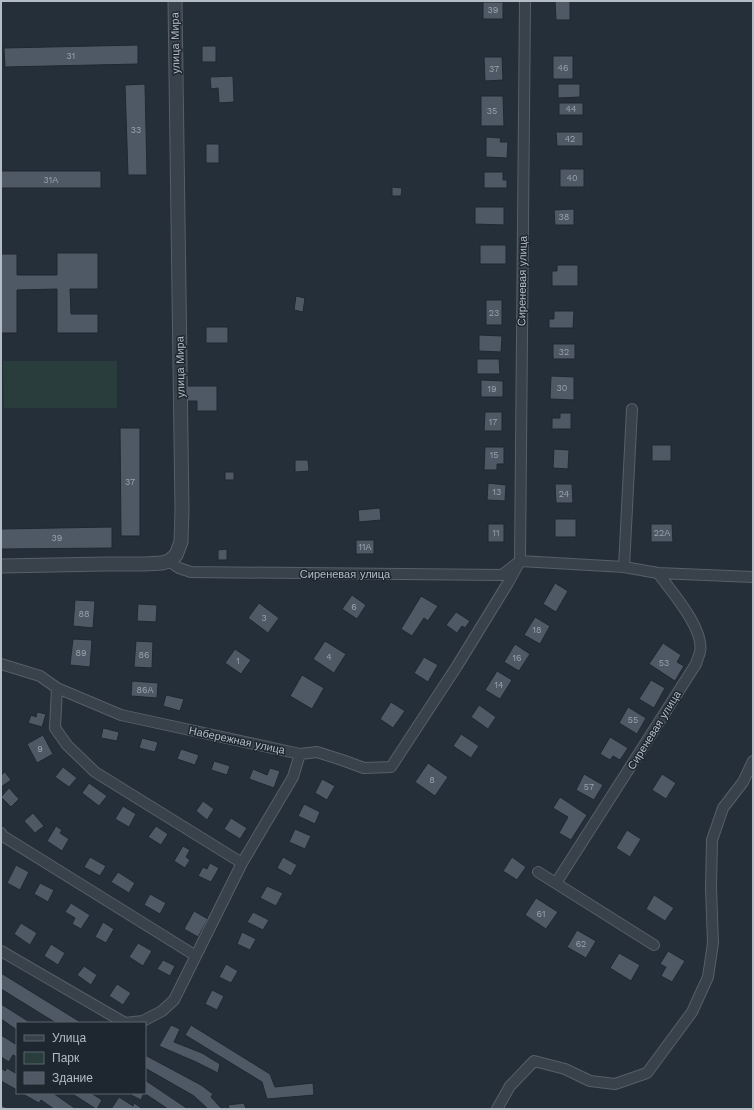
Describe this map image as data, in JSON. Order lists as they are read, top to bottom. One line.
{"streets":{"street":["улица Мира","Сиреневая улица","Набережная улица"]},"crossings":[["улица Мира","Сиреневая улица"],["Сиреневая улица","Набережная улица"]],"house_numbers":["39","31","46","37","44","35","33","42","40","31А","38","23","32","30","19","17","15","37","13","24","11","22А","39","11А","6","88","3","18","89","86","4","16","1","53","14","86А","55","9","8","57","61","62"],"legend":["Улица","Парк","Здание"]}
